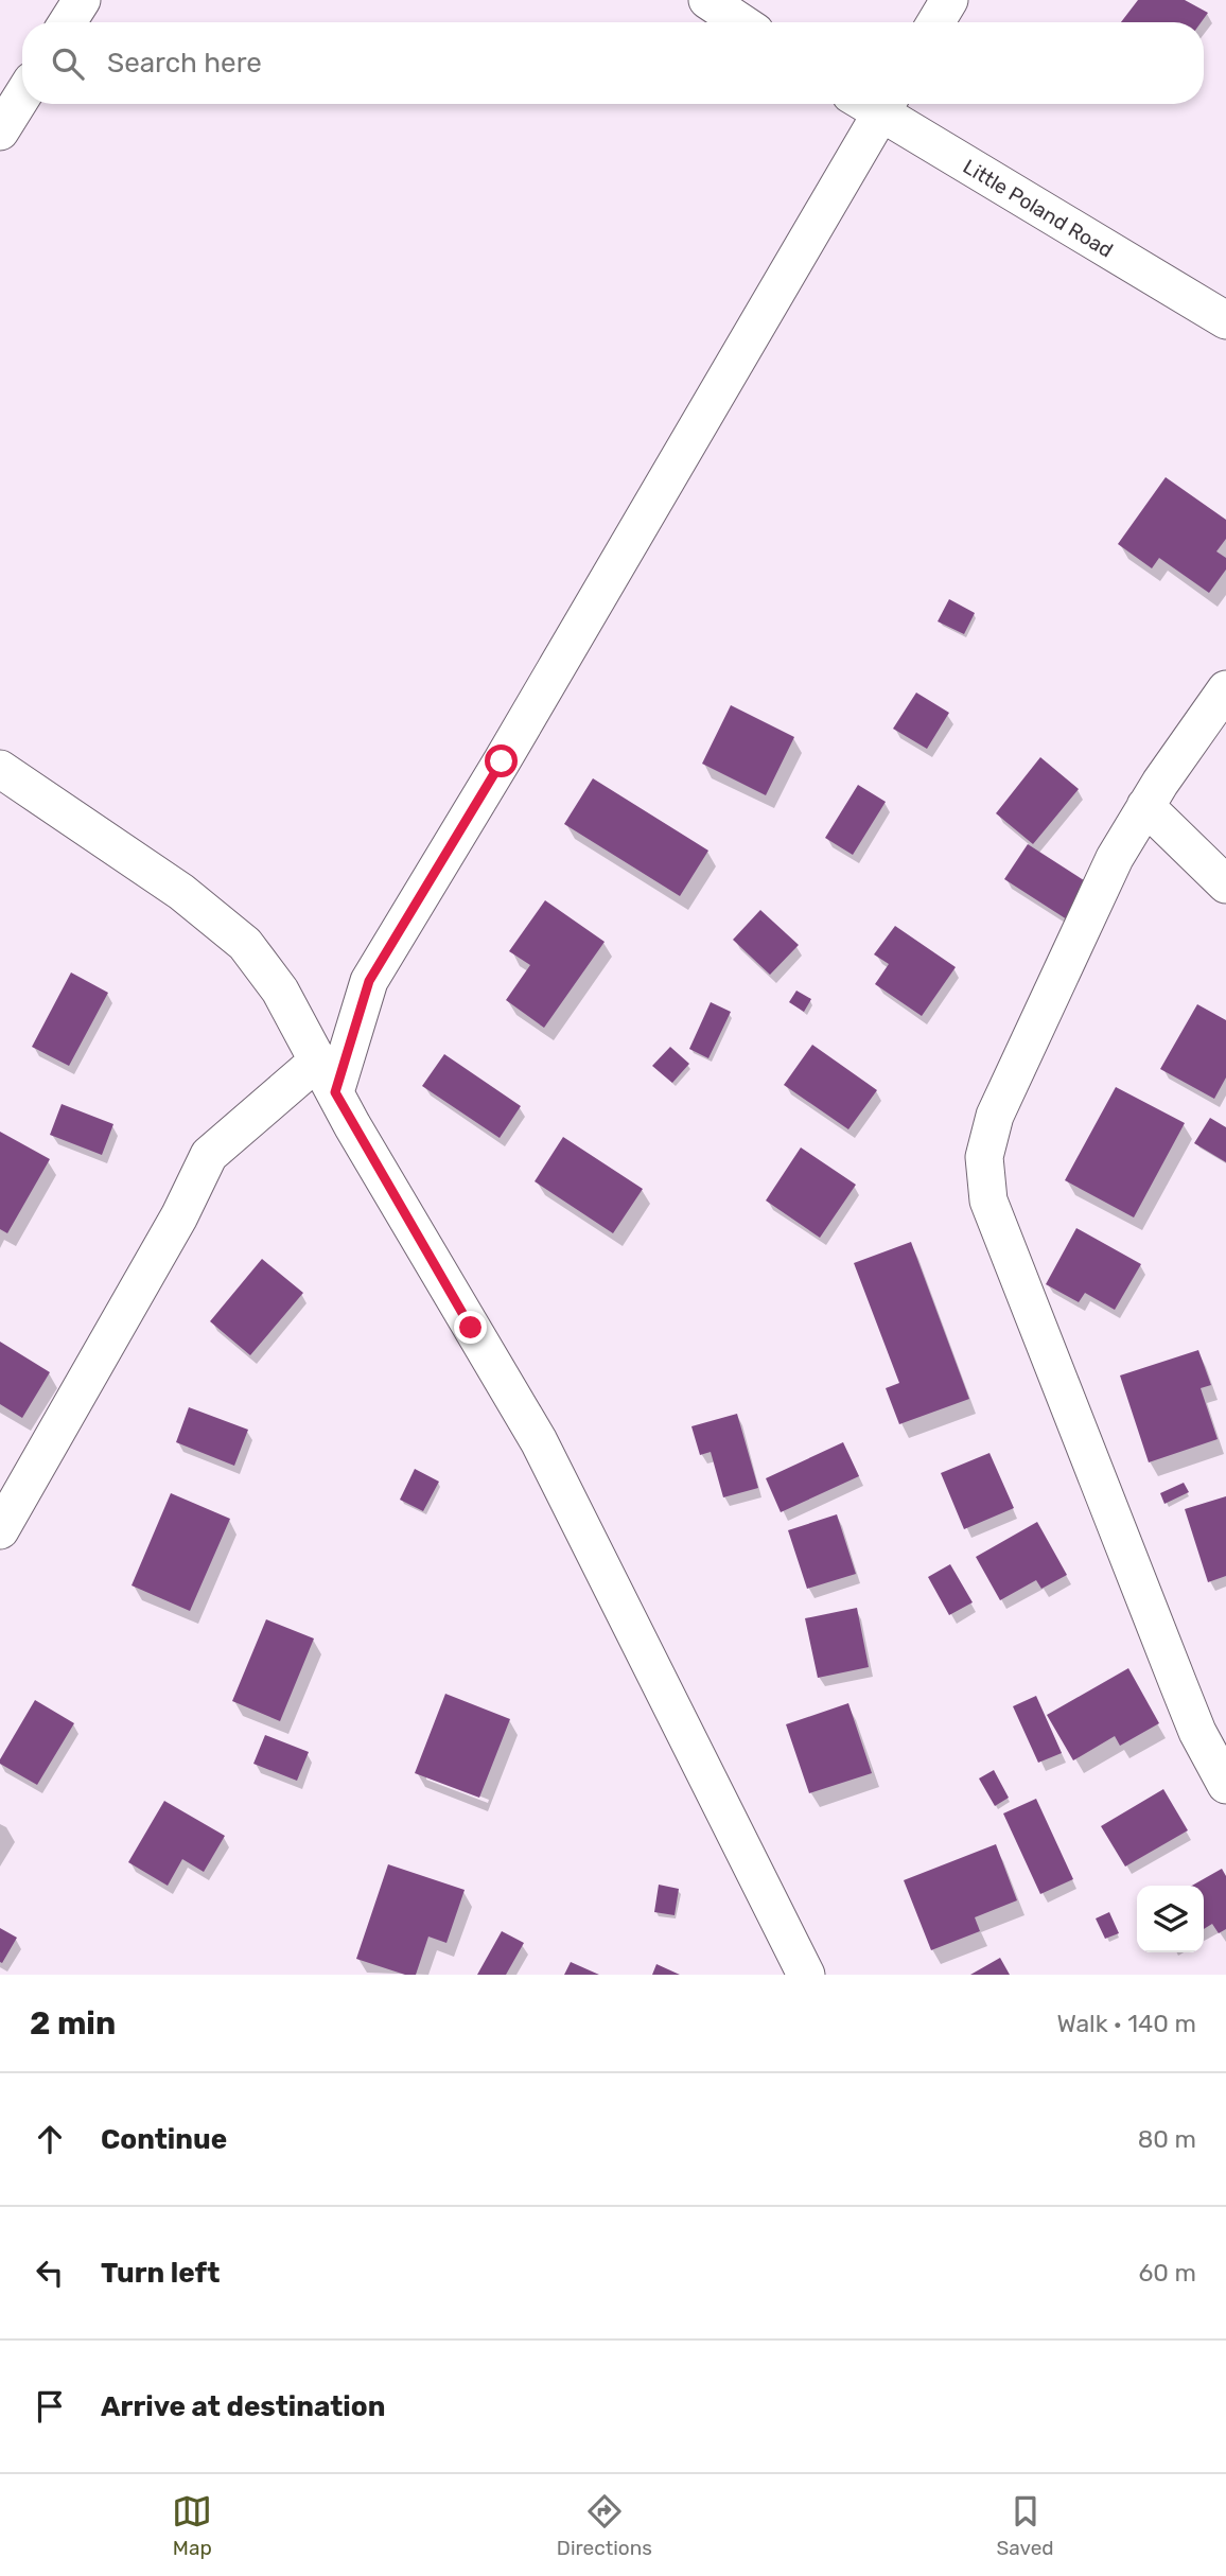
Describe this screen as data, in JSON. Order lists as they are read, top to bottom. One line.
{"streets":{"street":["Little Poland Road"]},"page":{"search":"Search here","heading":["2 min","Walk · 140 m"],"list":[["Continue","80 m"],["Turn left","60 m"],"Arrive at destination"],"nav":["Map","Directions","Saved"]}}
